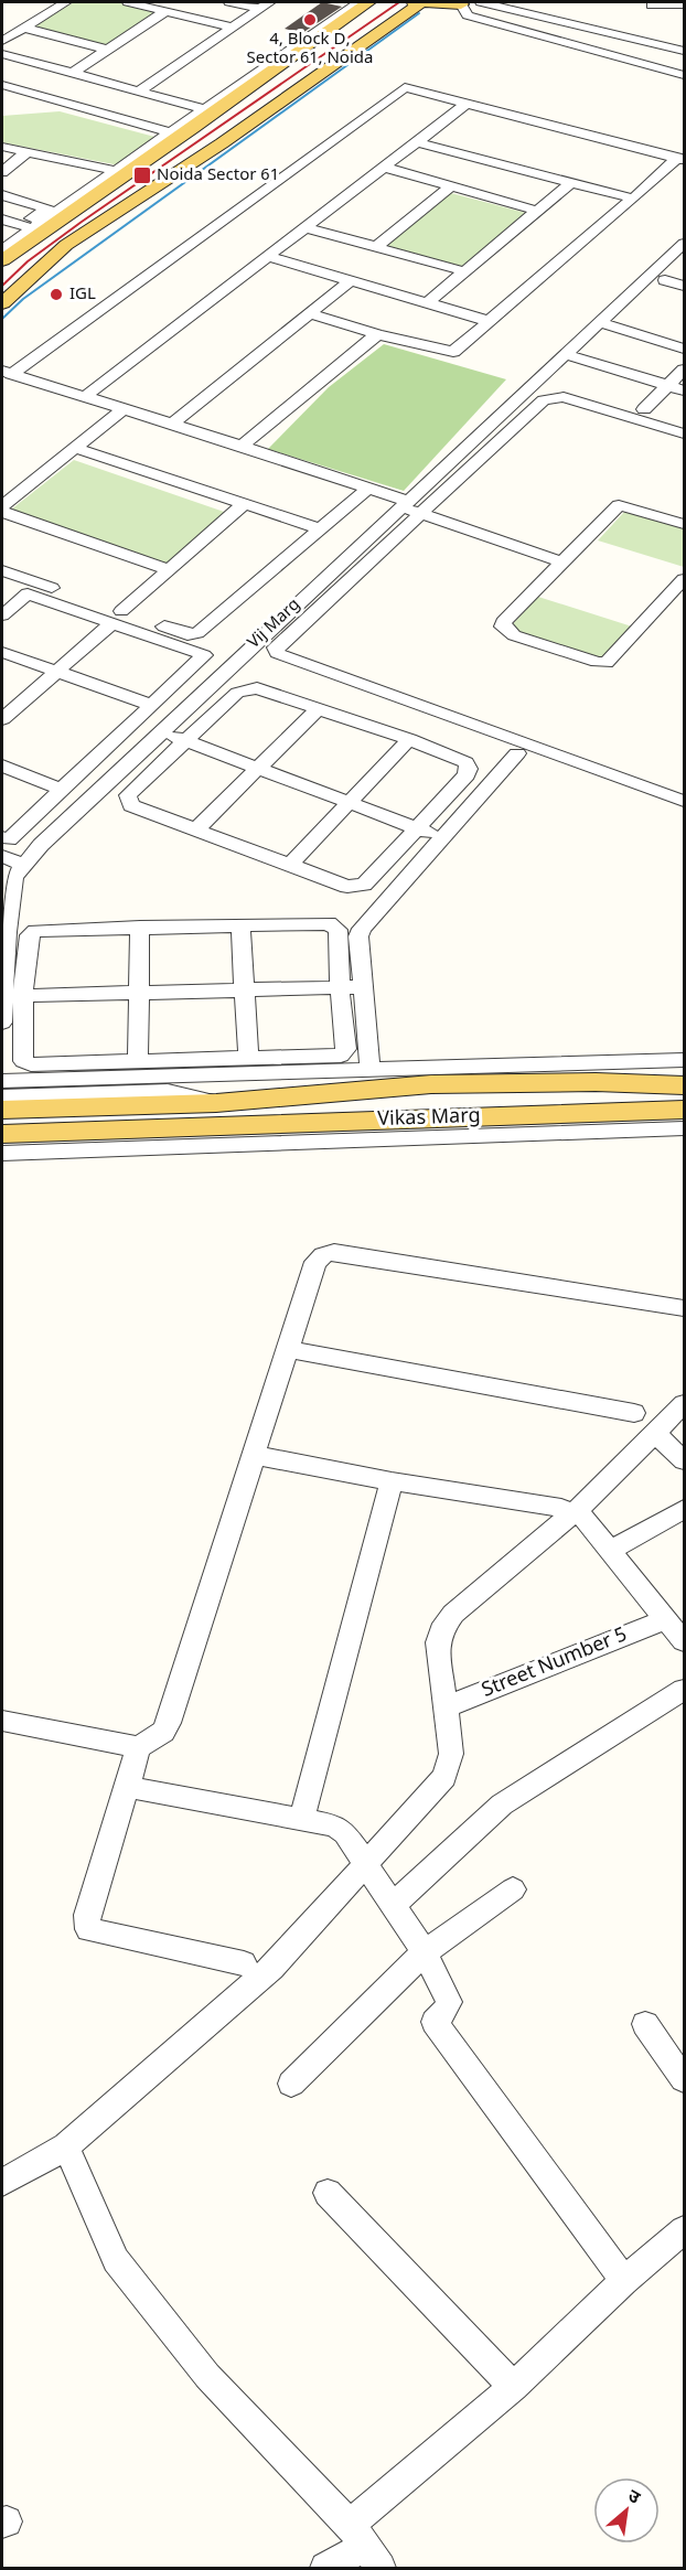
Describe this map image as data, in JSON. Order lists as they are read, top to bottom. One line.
{"streets":{"main road":["Vikas Marg"],"street":["Vij Marg","Street Number 5"]},"places":{"other":["4, Block D, Sector 61, Noida","IGL"],"transit":["Noida Sector 61"]},"north":"top right"}
